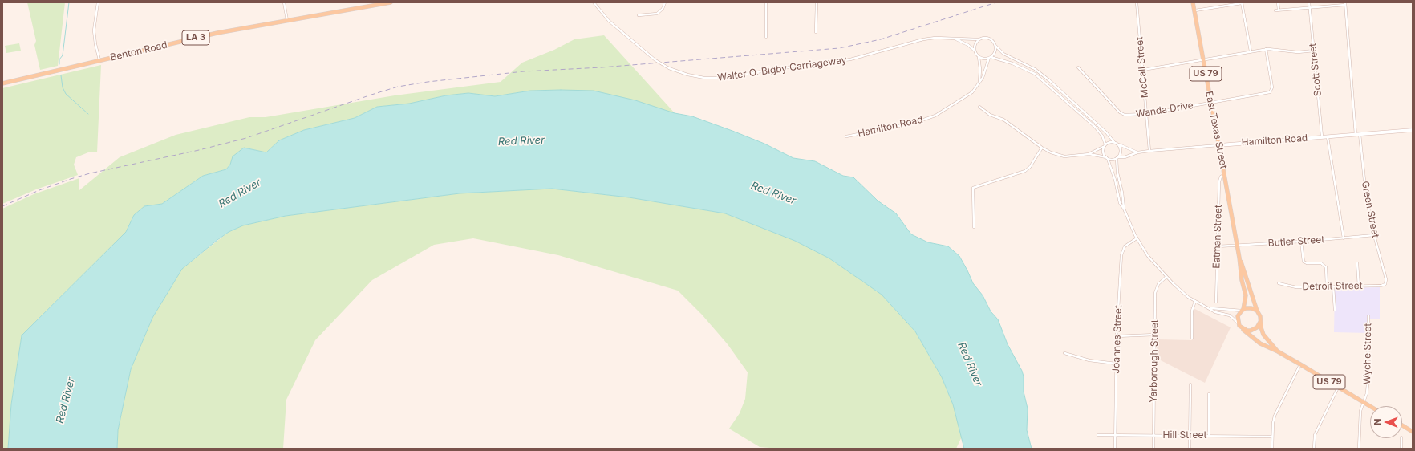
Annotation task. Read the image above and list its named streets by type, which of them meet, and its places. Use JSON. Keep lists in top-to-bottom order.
{
  "streets": {
    "main road": [
      "LA 3",
      "Benton Road",
      "US 79",
      "East Texas Street"
    ],
    "street": [
      "McCall Street",
      "Walter O. Bigby Carriageway",
      "Scott Street",
      "Wanda Drive",
      "Hamilton Road",
      "Green Street",
      "Eatman Street",
      "Butler Street",
      "Detroit Street",
      "Joannes Street",
      "Wyche Street",
      "Yarborough Street",
      "Hill Street"
    ]
  },
  "crossings": [
    ["McCall Street", "Wanda Drive"],
    ["McCall Street", "Hamilton Road"],
    ["Walter O. Bigby Carriageway", "Hamilton Road"],
    ["Scott Street", "Hamilton Road"],
    ["Wanda Drive", "East Texas Street"],
    ["Hamilton Road", "East Texas Street"],
    ["Hamilton Road", "Green Street"],
    ["East Texas Street", "Eatman Street"],
    ["East Texas Street", "Butler Street"],
    ["East Texas Street", "Wyche Street"],
    ["Green Street", "Butler Street"],
    ["Green Street", "Detroit Street"],
    ["Eatman Street", "Butler Street"],
    ["Joannes Street", "Hill Street"],
    ["Yarborough Street", "Hill Street"]
  ],
  "water": ["Red River"],
  "north": "left"
}
